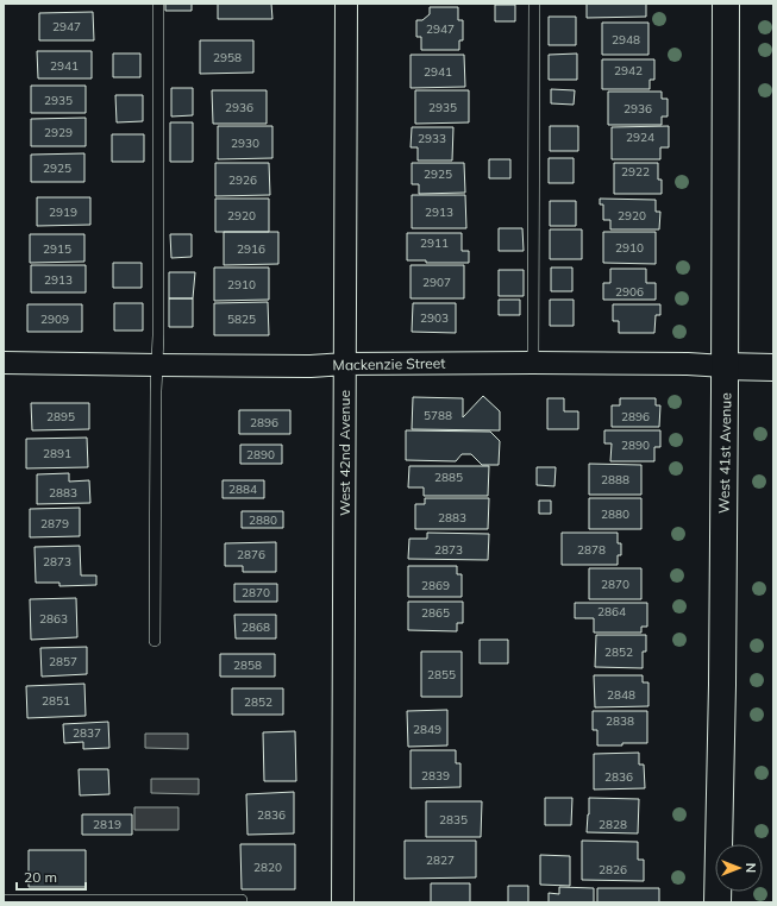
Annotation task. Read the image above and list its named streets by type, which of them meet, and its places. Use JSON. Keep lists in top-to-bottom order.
{
  "streets": {
    "main road": ["Mackenzie Street", "West 41st Avenue"],
    "street": ["West 42nd Avenue"]
  },
  "crossings": [
    ["Mackenzie Street", "West 42nd Avenue"],
    ["Mackenzie Street", "West 41st Avenue"]
  ],
  "house_numbers": [
    "2947",
    "2947",
    "2948",
    "2958",
    "2941",
    "2942",
    "2941",
    "2935",
    "2936",
    "2935",
    "2936",
    "2929",
    "2924",
    "2933",
    "2930",
    "2925",
    "2922",
    "2925",
    "2926",
    "2919",
    "2913",
    "2920",
    "2920",
    "2911",
    "2910",
    "2915",
    "2916",
    "2913",
    "2907",
    "2910",
    "2906",
    "2903",
    "2909",
    "5825",
    "5788",
    "2895",
    "2896",
    "2896",
    "2890",
    "2891",
    "2890",
    "2885",
    "2888",
    "2884",
    "2883",
    "2880",
    "2883",
    "2880",
    "2879",
    "2873",
    "2878",
    "2876",
    "2873",
    "2870",
    "2869",
    "2870",
    "2864",
    "2865",
    "2863",
    "2868",
    "2852",
    "2857",
    "2858",
    "2855",
    "2848",
    "2851",
    "2852",
    "2838",
    "2849",
    "2837",
    "2839",
    "2836",
    "2836",
    "2835",
    "2819",
    "2828",
    "2827",
    "2820",
    "2826"
  ],
  "scale_bar": "20 m",
  "north": "right"
}
